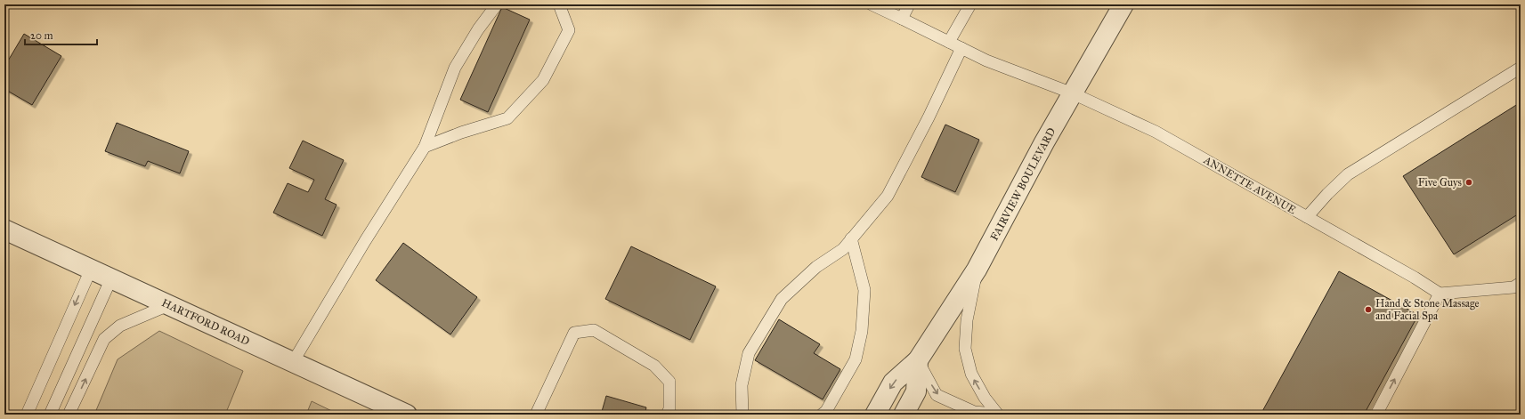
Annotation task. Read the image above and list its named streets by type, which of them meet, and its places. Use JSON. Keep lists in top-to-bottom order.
{
  "streets": {
    "street": ["FAIRVIEW BOULEVARD", "HARTFORD ROAD"],
    "lane": ["ANNETTE AVENUE"]
  },
  "crossings": [
    ["FAIRVIEW BOULEVARD", "ANNETTE AVENUE"]
  ],
  "places": ["Five Guys", "Hand & Stone Massage and Facial Spa"],
  "scale_bar": "20 m"
}
